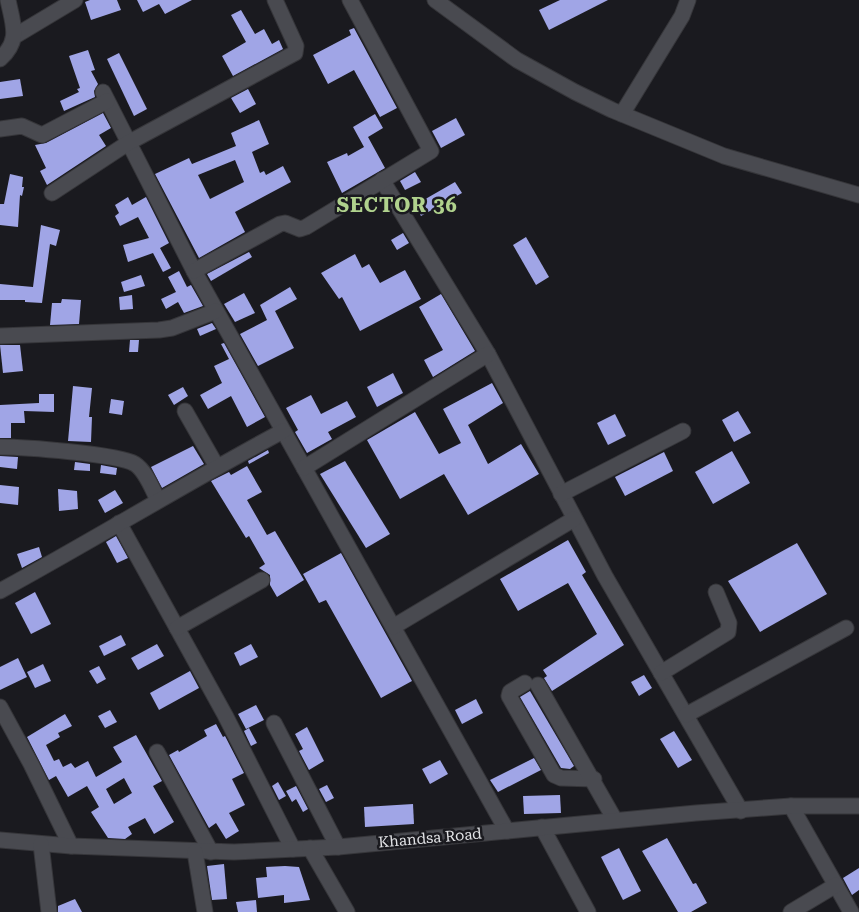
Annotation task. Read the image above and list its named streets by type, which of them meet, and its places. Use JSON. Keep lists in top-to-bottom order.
{
  "streets": {
    "street": ["Khandsa Road"]
  },
  "districts": ["SECTOR 36"]
}
